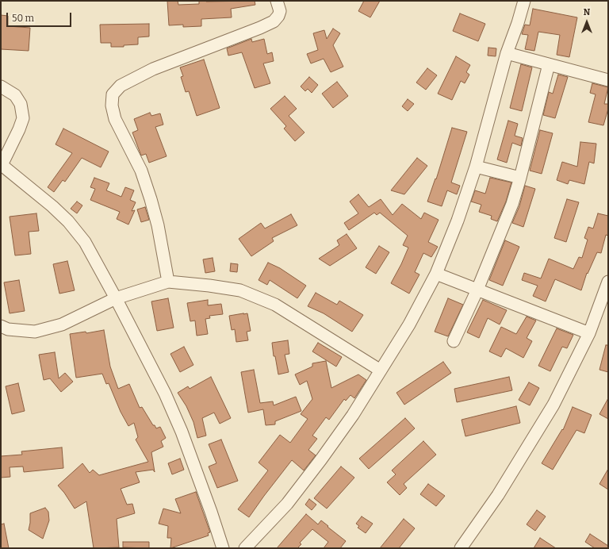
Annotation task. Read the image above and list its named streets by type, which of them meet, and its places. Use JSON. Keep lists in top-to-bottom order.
{
  "scale_bar": "50 m",
  "north": "top"
}
